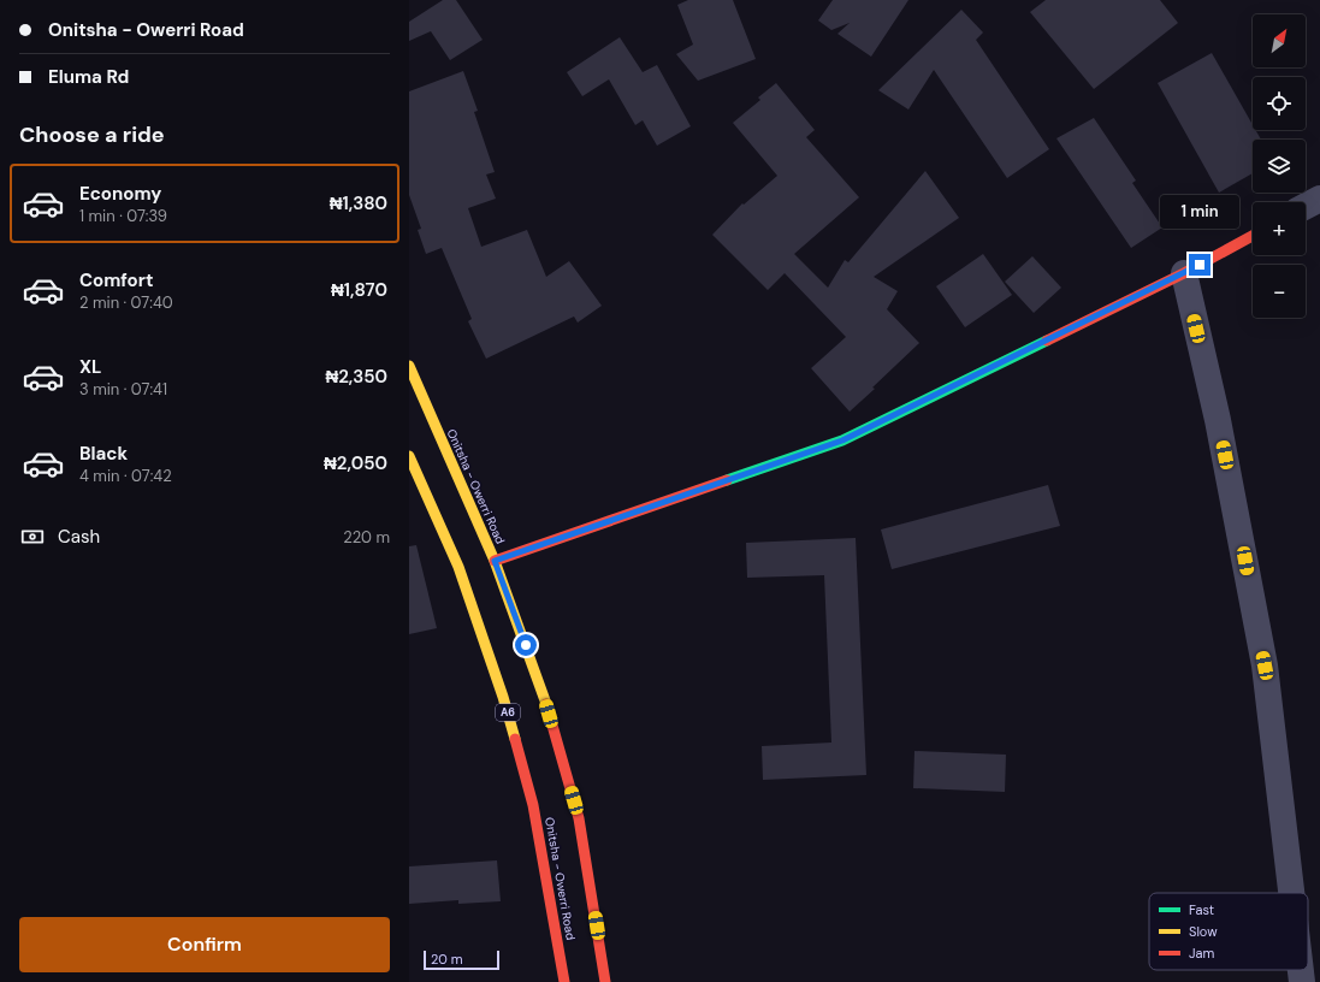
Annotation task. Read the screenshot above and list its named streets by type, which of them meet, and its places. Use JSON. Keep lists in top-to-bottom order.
{
  "streets": {
    "main road": ["Onitsha - Owerri Road", "A6"]
  },
  "legend": ["Fast", "Slow", "Jam"],
  "scale_bar": "20 m",
  "north": "top right",
  "page": {
    "banner": ["Onitsha - Owerri Road", "Eluma Rd"],
    "map_buttons": ["+", "−"],
    "heading": "Choose a ride",
    "list": [
      {
        "name": "Economy",
        "note": "1 min · 07:39",
        "value": "₦1,380"
      },
      {
        "name": "Comfort",
        "note": "2 min · 07:40",
        "value": "₦1,870"
      },
      {
        "name": "XL",
        "note": "3 min · 07:41",
        "value": "₦2,350"
      },
      {
        "name": "Black",
        "note": "4 min · 07:42",
        "value": "₦2,050"
      }
    ],
    "bubble": "1 min",
    "pay": ["Cash", "220 m"],
    "buttons": "Confirm",
    "scale": "20 m"
  }
}
